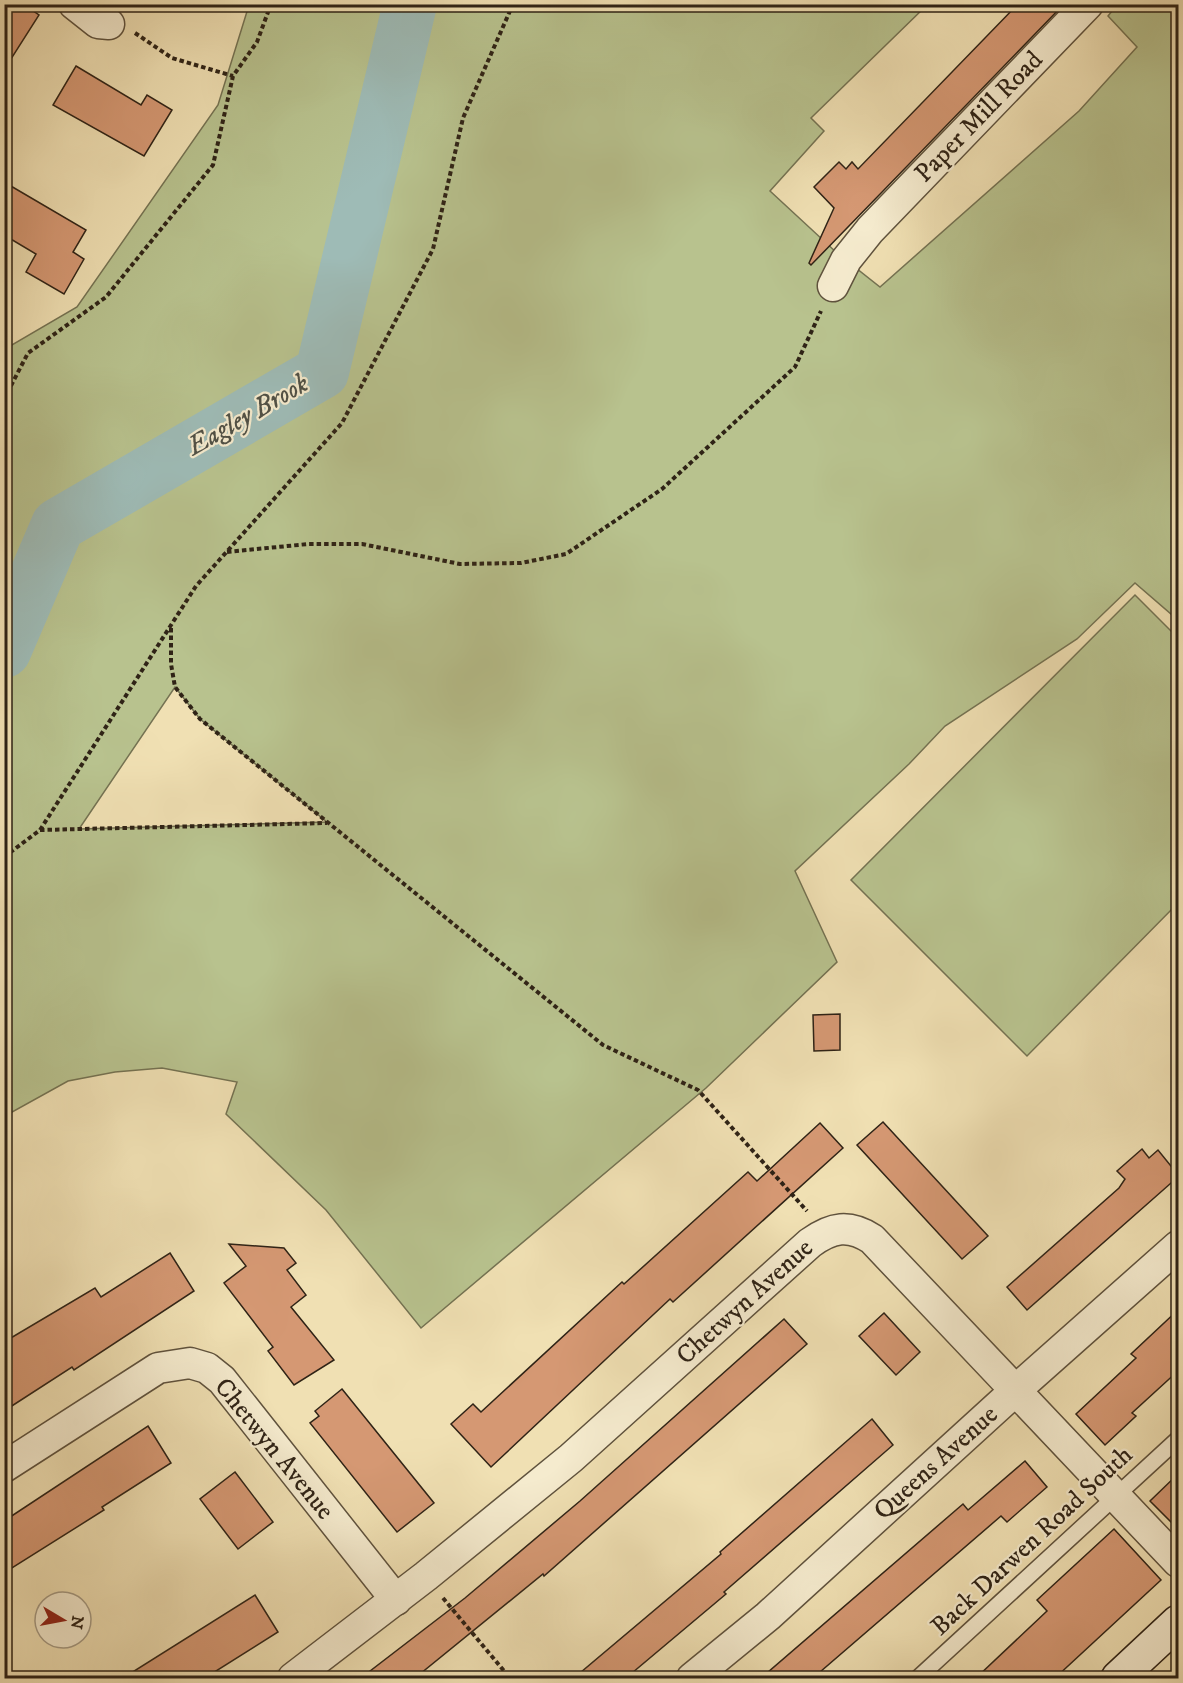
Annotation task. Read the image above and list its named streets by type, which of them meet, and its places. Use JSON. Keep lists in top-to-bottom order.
{
  "streets": {
    "street": ["Paper Mill Road", "Chetwyn Avenue", "Queens Avenue"],
    "lane": ["Back Darwen Road South"]
  },
  "crossings": [
    ["Chetwyn Avenue", "Queens Avenue"],
    ["Chetwyn Avenue", "Back Darwen Road South"]
  ],
  "water": ["Eagley Brook"],
  "north": "right"
}
